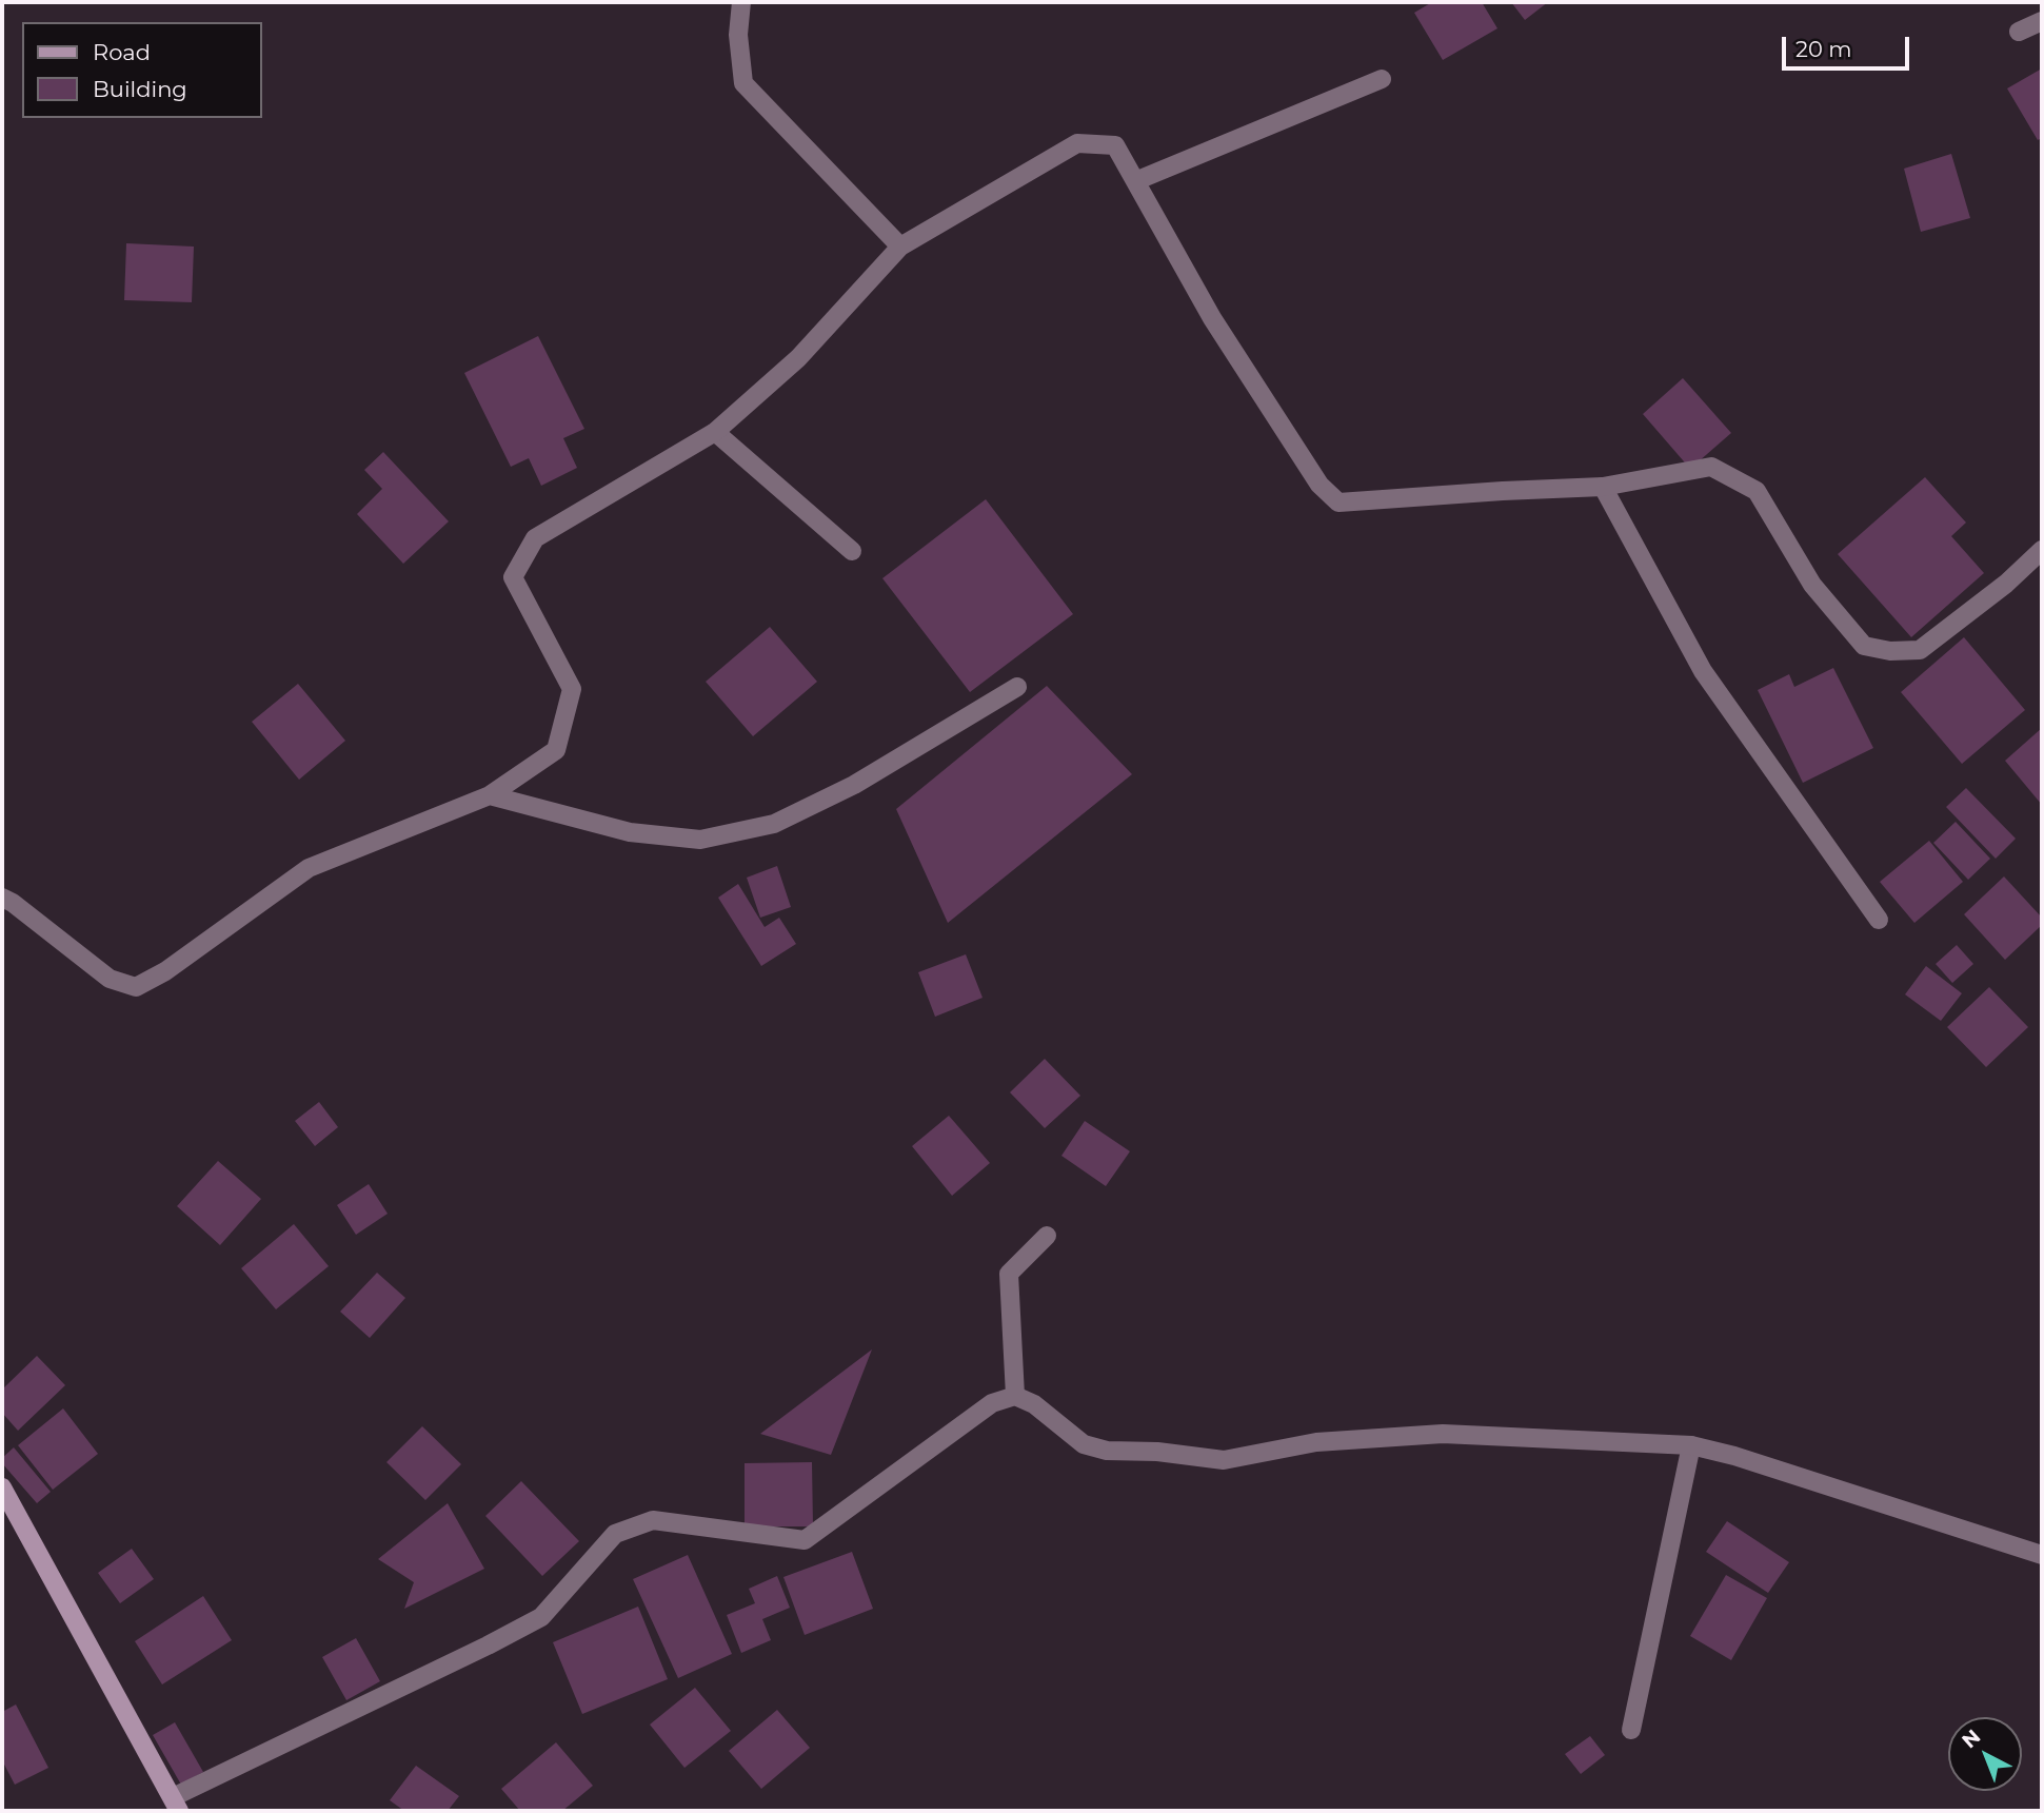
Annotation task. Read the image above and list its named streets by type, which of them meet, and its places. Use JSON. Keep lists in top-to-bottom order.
{
  "legend": ["Road", "Building"],
  "scale_bar": "20 m",
  "north": "top left"
}
